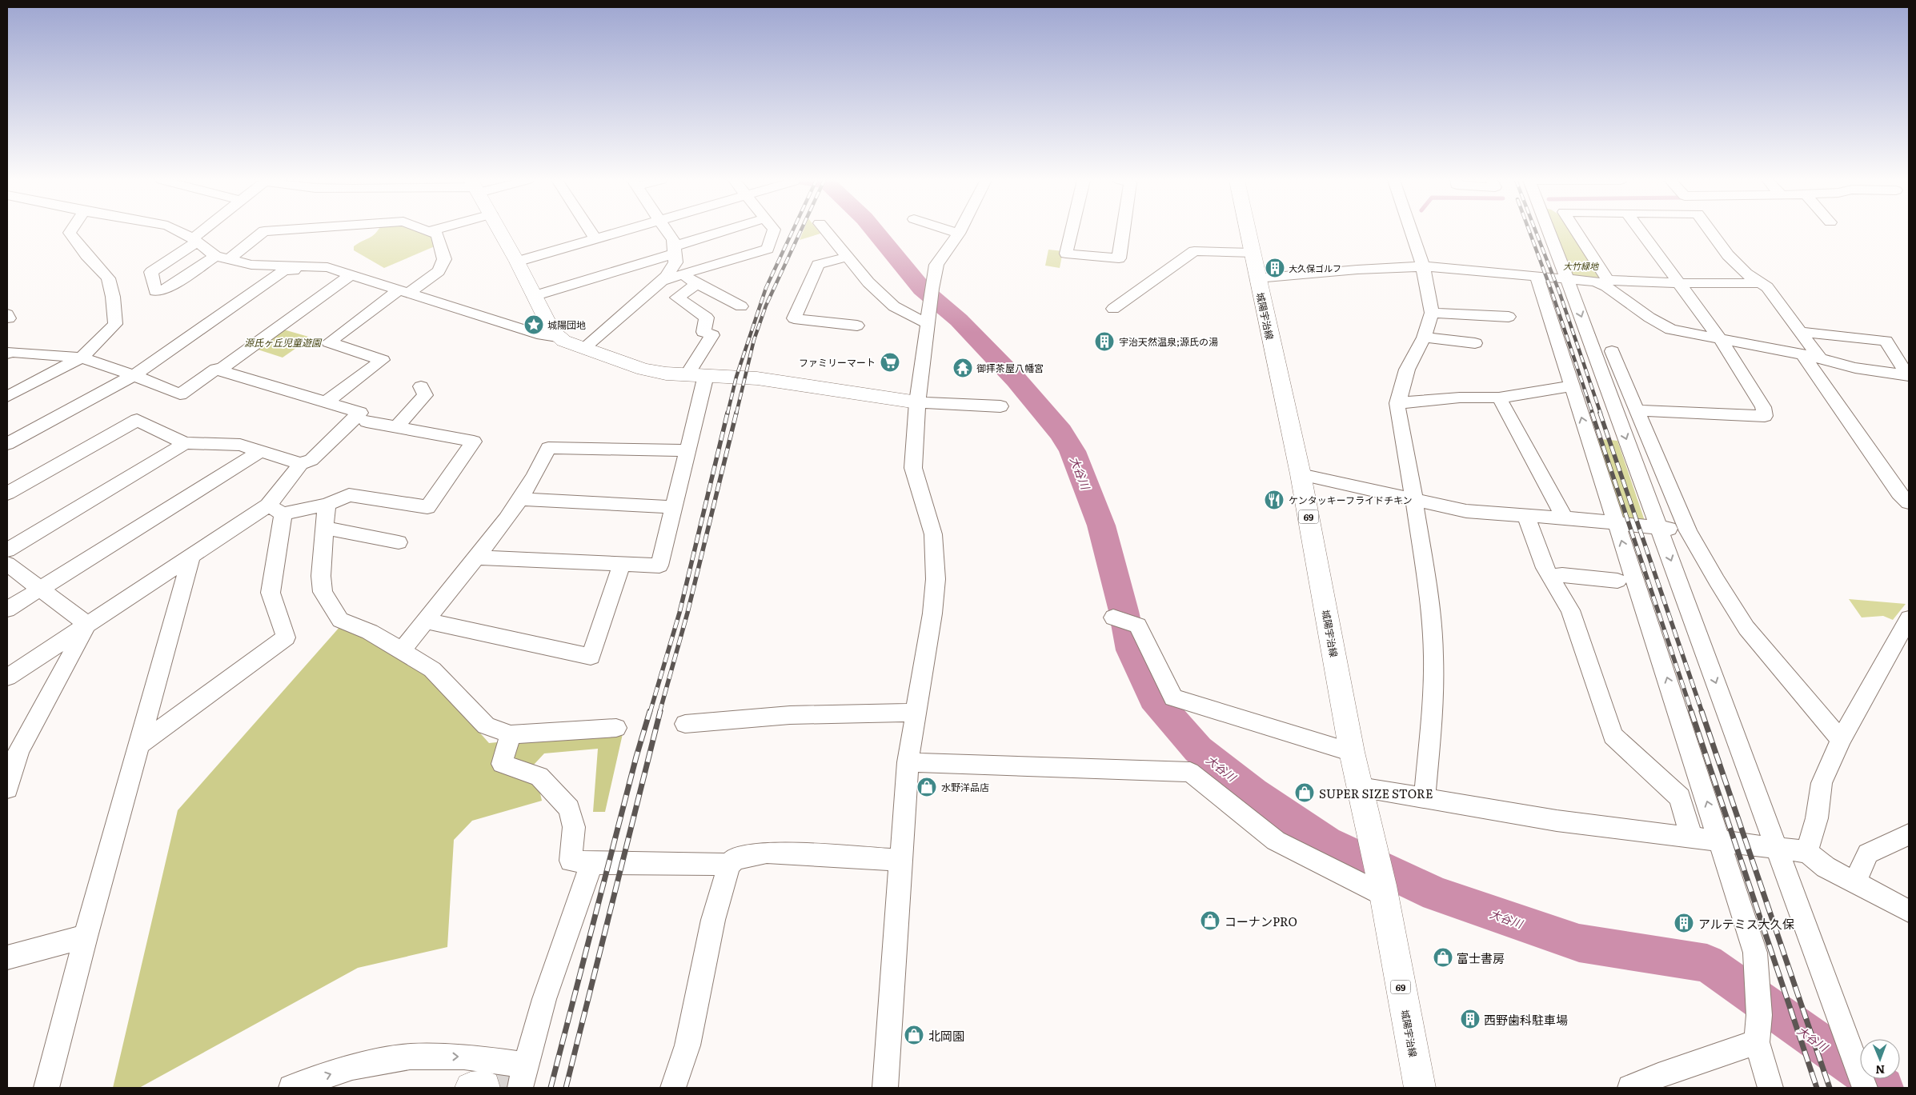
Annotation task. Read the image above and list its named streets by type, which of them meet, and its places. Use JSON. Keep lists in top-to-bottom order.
{
  "streets": {
    "main road": ["城陽宇治線", "69"]
  },
  "water": ["大谷川"],
  "parks": ["大竹緑地", "源氏ヶ丘児童遊園"],
  "places": {
    "building": [
      "大久保ゴルフ",
      "宇治天然温泉;源氏の湯",
      "アルテミス大久保",
      "西野歯科駐車場"
    ],
    "place": ["城陽団地"],
    "supermarket": ["ファミリーマート"],
    "temple": ["御拝茶屋八幡宮"],
    "restaurant": ["ケンタッキーフライドチキン"],
    "shop": [
      "水野洋品店",
      "SUPER SIZE STORE",
      "コーナンPRO",
      "富士書房",
      "北岡園"
    ]
  },
  "north": "bottom"
}
